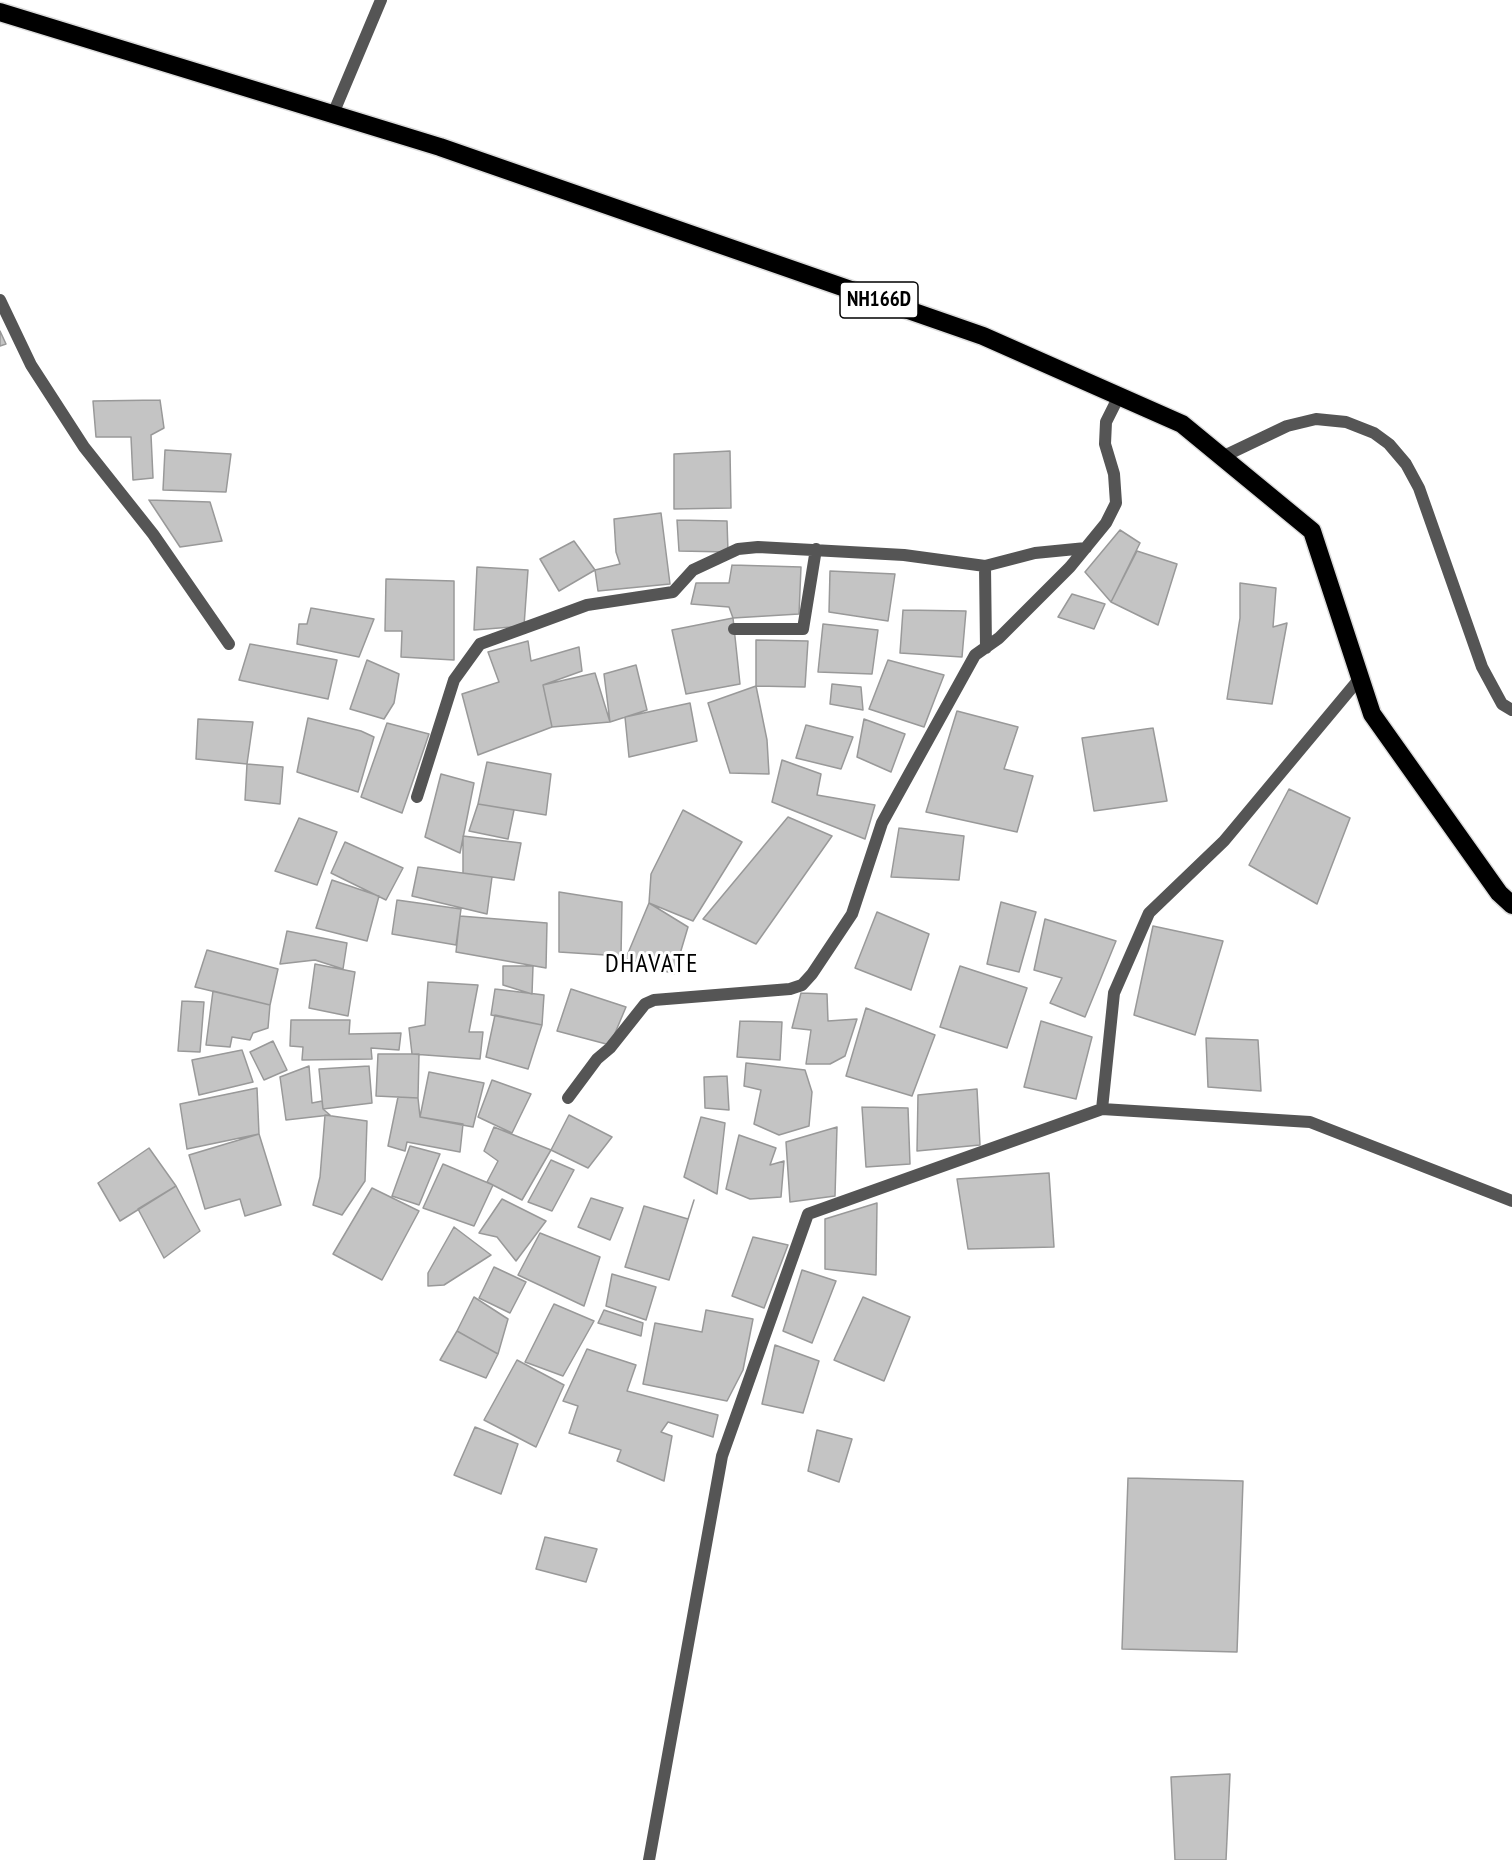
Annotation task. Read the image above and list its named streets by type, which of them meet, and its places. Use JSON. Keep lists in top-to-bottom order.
{
  "streets": {
    "highway": ["NH166D"]
  },
  "districts": ["DHAVATE"]
}
